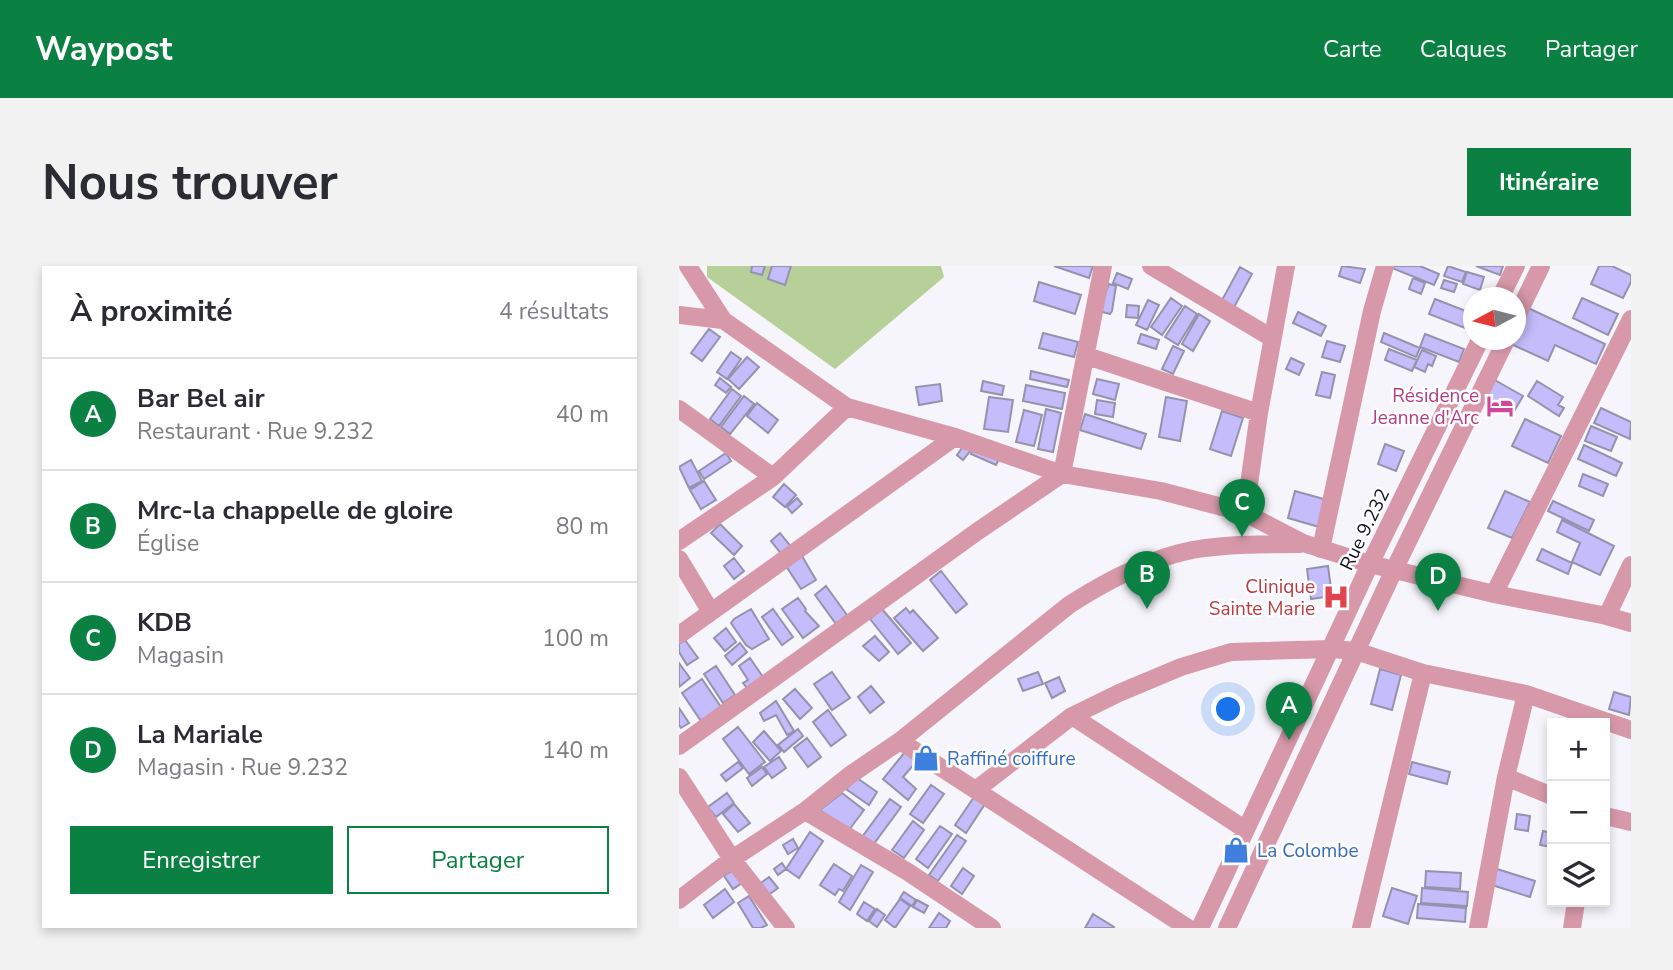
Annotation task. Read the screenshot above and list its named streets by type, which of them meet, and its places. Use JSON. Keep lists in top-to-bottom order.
{
  "streets": {
    "street": ["Rue 9.232"]
  },
  "places": {
    "hotel": ["Résidence Jeanne d'Arc"],
    "hospital": ["Clinique Sainte Marie"],
    "shop": ["Raffiné coiffure", "La Colombe"]
  },
  "north": "left",
  "page": {
    "header": "Waypost",
    "nav": ["Carte", "Calques", "Partager"],
    "buttons": [
      "Itinéraire",
      ["Enregistrer", "Partager"]
    ],
    "title": "Nous trouver",
    "heading": ["À proximité", "4 résultats"],
    "list": [
      {
        "mark": "A",
        "name": "Bar Bel air",
        "note": "Restaurant · Rue 9.232",
        "value": "40 m"
      },
      {
        "mark": "B",
        "name": "Mrc-la chappelle de gloire",
        "note": "Église",
        "value": "80 m"
      },
      {
        "mark": "C",
        "name": "KDB",
        "note": "Magasin",
        "value": "100 m"
      },
      {
        "mark": "D",
        "name": "La Mariale",
        "note": "Magasin · Rue 9.232",
        "value": "140 m"
      }
    ],
    "pins": [
      "C",
      "B",
      "D",
      "A"
    ],
    "map_buttons": ["+", "−"]
  }
}
